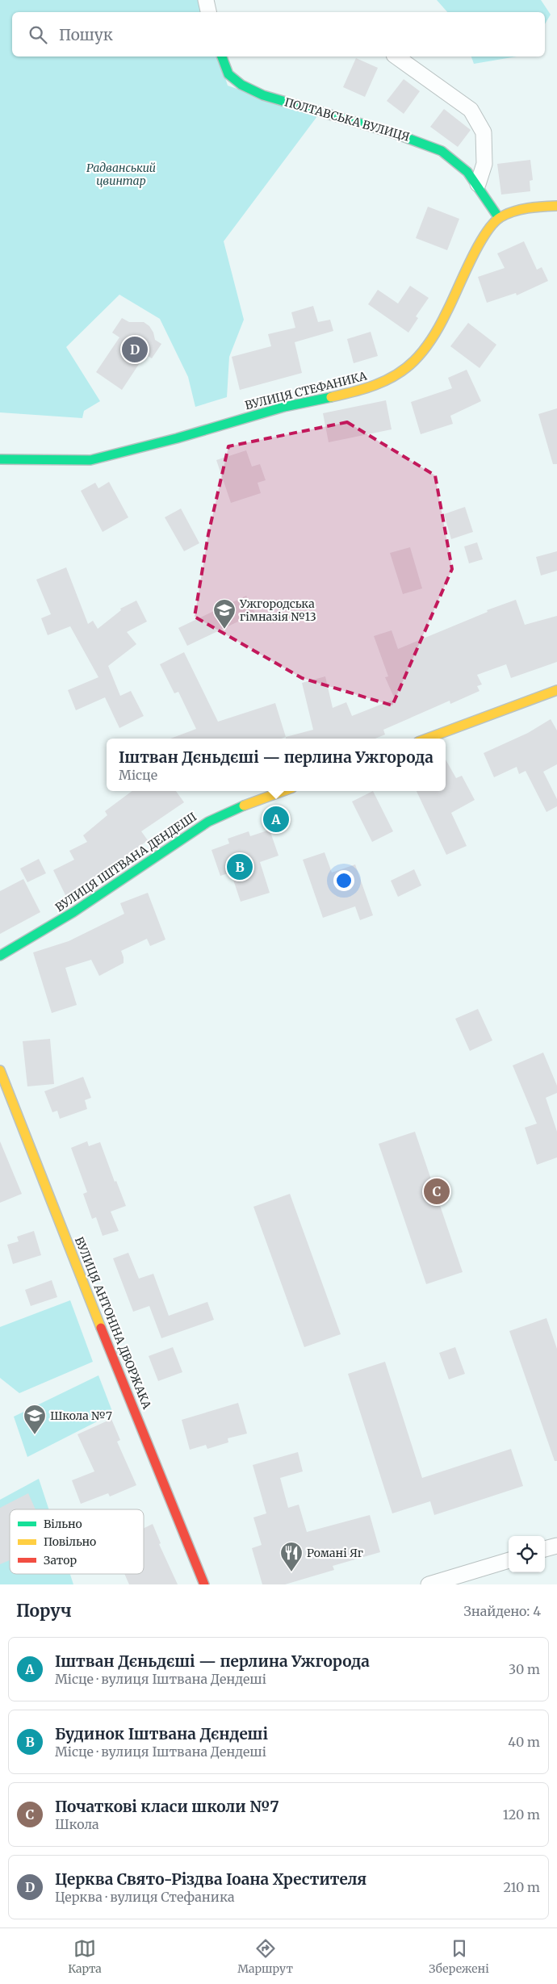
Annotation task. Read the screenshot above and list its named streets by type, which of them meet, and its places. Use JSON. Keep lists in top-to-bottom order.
{
  "streets": {
    "street": [
      "ПОЛТАВСЬКА ВУЛИЦЯ",
      "ВУЛИЦЯ СТЕФАНИКА",
      "ВУЛИЦЯ ІШТВАНА ДЕНДЕШІ",
      "ВУЛИЦЯ АНТОНІНА ДВОРЖАКА"
    ]
  },
  "crossings": [
    ["ПОЛТАВСЬКА ВУЛИЦЯ", "ВУЛИЦЯ СТЕФАНИКА"]
  ],
  "parks": ["Радванський цвинтар"],
  "places": {
    "school or university": ["Ужгородська гімназія №13", "Школа №7"],
    "restaurant": ["Романі Яг"]
  },
  "legend": ["Вільно", "Повільно", "Затор"],
  "page": {
    "search": "Пошук",
    "pins": [
      "D",
      "A",
      "B",
      "C"
    ],
    "popup": ["Іштван Дєньдєші — перлина Ужгорода", "Місце"],
    "heading": ["Поруч", "Знайдено: 4"],
    "list": [
      {
        "mark": "A",
        "name": "Іштван Дєньдєші — перлина Ужгорода",
        "note": "Місце · вулиця Іштвана Дендеші",
        "value": "30 m"
      },
      {
        "mark": "B",
        "name": "Будинок Іштвана Дєндеші",
        "note": "Місце · вулиця Іштвана Дендеші",
        "value": "40 m"
      },
      {
        "mark": "C",
        "name": "Початкові класи школи №7",
        "note": "Школа",
        "value": "120 m"
      },
      {
        "mark": "D",
        "name": "Церква Свято-Різдва Іоана Хрестителя",
        "note": "Церква · вулиця Стефаника",
        "value": "210 m"
      }
    ],
    "nav": ["Карта", "Маршрут", "Збережені"]
  }
}
